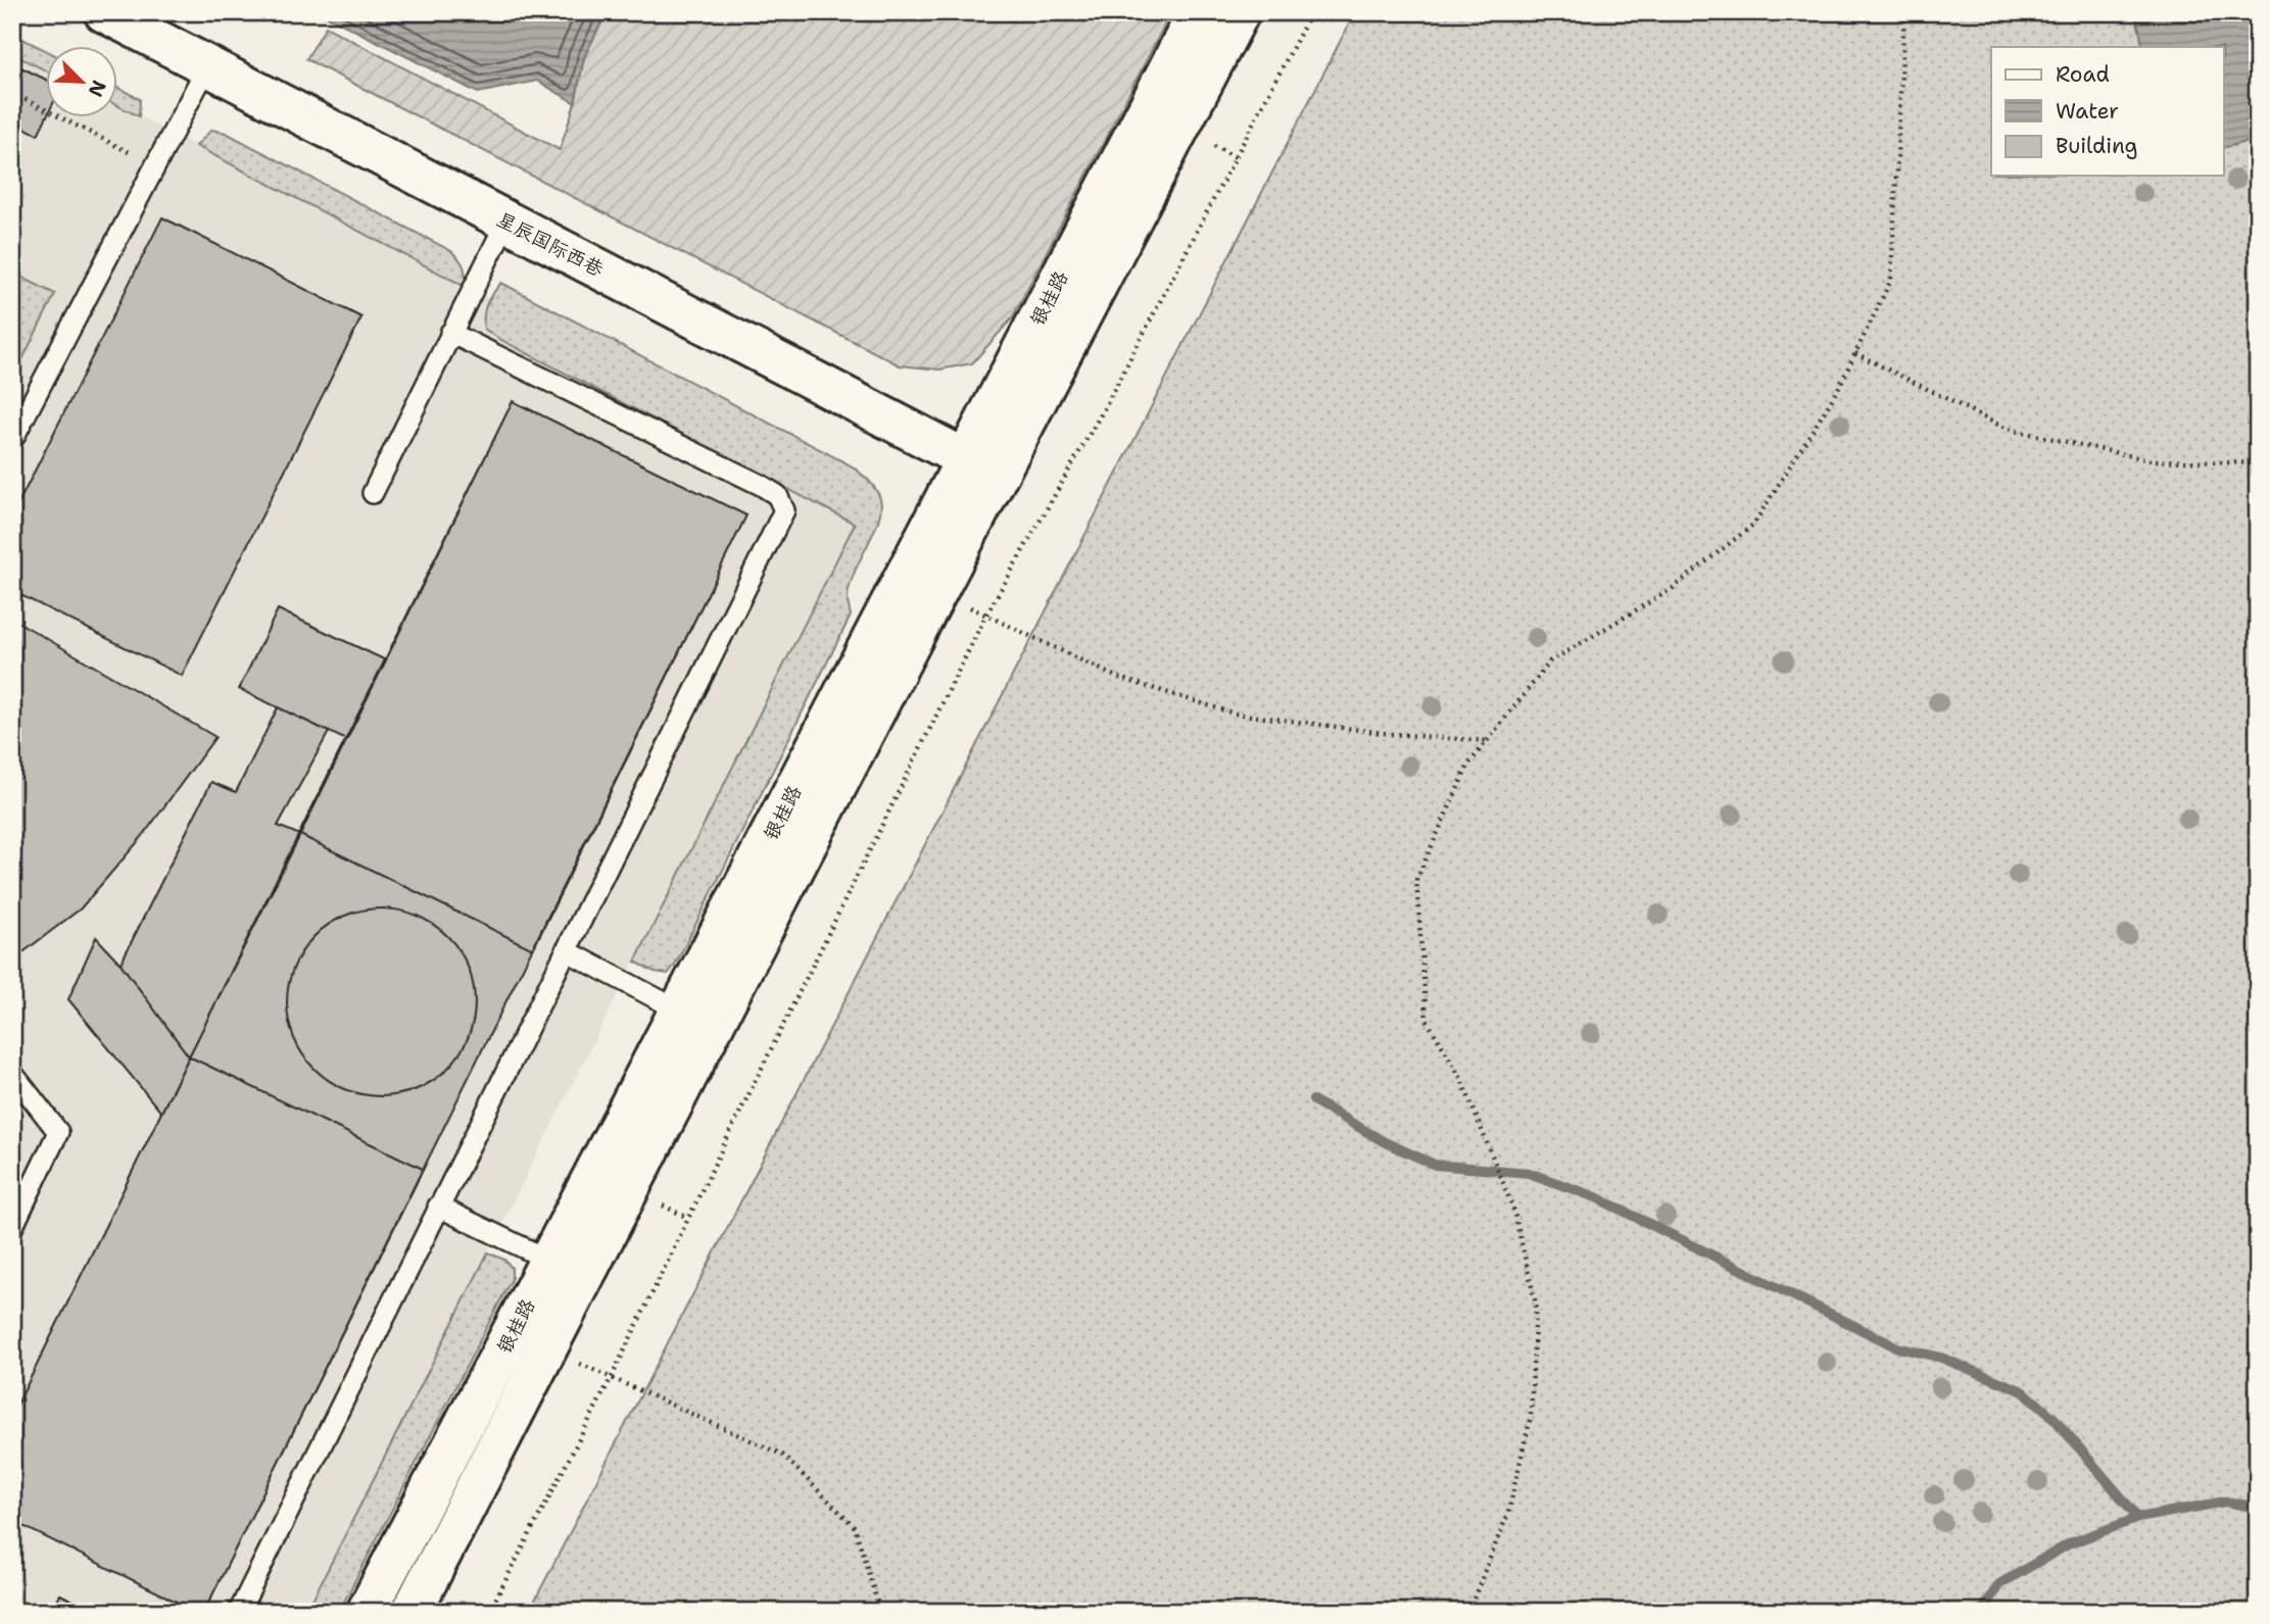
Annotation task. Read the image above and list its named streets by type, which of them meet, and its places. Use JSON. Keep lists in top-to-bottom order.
{
  "streets": {
    "street": ["星辰国际西巷", "银桂路"]
  },
  "crossings": [
    ["星辰国际西巷", "银桂路"]
  ],
  "legend": ["Road", "Water", "Building"],
  "north": "bottom right"
}
